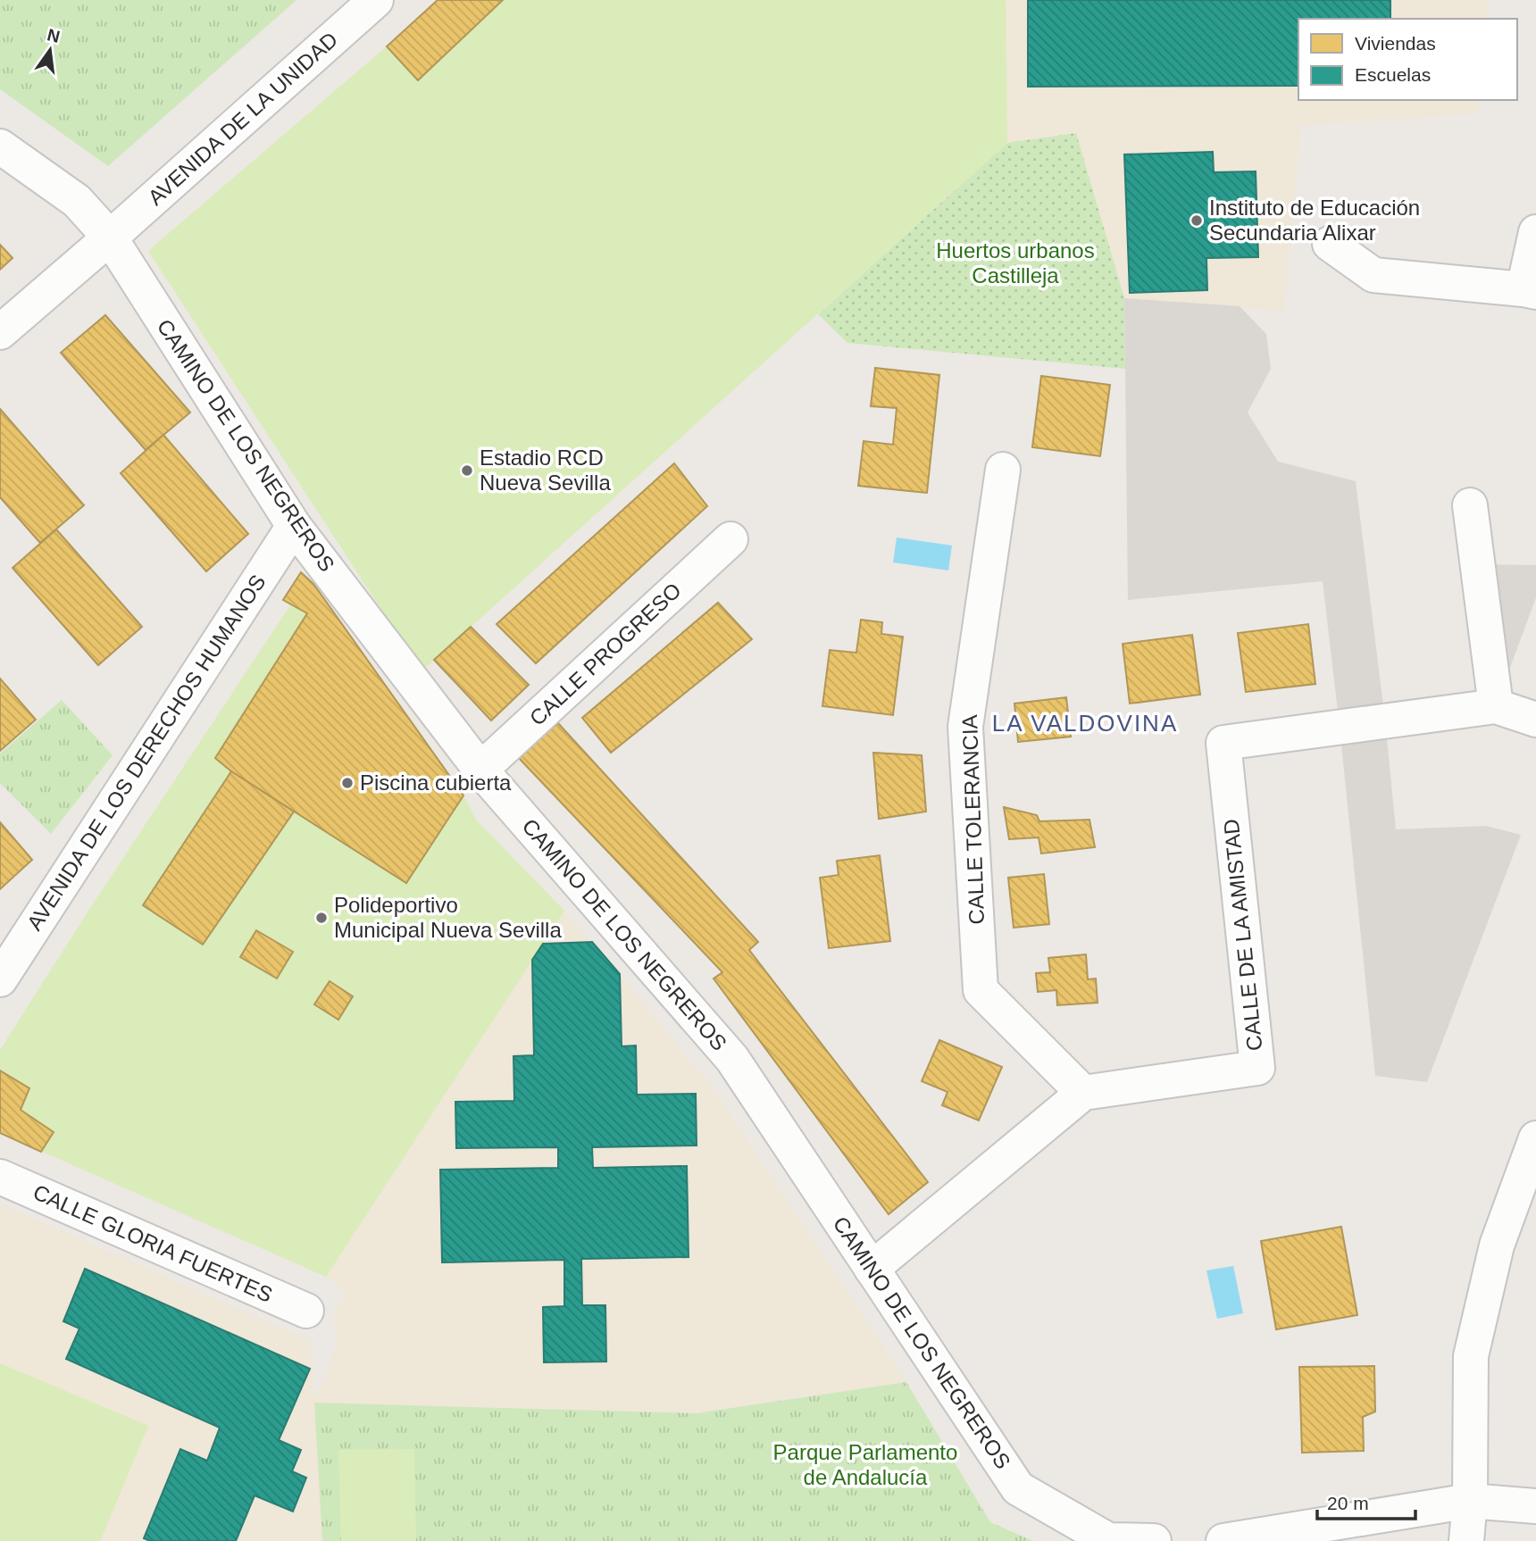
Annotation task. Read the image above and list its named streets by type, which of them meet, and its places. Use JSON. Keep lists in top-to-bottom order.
{
  "streets": {
    "street": [
      "AVENIDA DE LA UNIDAD",
      "CAMINO DE LOS NEGREROS",
      "CALLE PROGRESO",
      "AVENIDA DE LOS DERECHOS HUMANOS",
      "CALLE TOLERANCIA",
      "CALLE DE LA AMISTAD",
      "CALLE GLORIA FUERTES"
    ]
  },
  "crossings": [
    ["AVENIDA DE LA UNIDAD", "CAMINO DE LOS NEGREROS"],
    ["CAMINO DE LOS NEGREROS", "CALLE PROGRESO"],
    ["CAMINO DE LOS NEGREROS", "AVENIDA DE LOS DERECHOS HUMANOS"],
    ["CALLE TOLERANCIA", "CALLE DE LA AMISTAD"]
  ],
  "districts": ["LA VALDOVINA"],
  "parks": ["Huertos urbanos Castilleja", "Parque Parlamento de Andalucía"],
  "places": [
    "Instituto de Educación Secundaria Alixar",
    "Estadio RCD Nueva Sevilla",
    "Piscina cubierta",
    "Polideportivo Municipal Nueva Sevilla"
  ],
  "legend": ["Viviendas", "Escuelas"],
  "scale_bar": "20 m",
  "north": "top"
}
